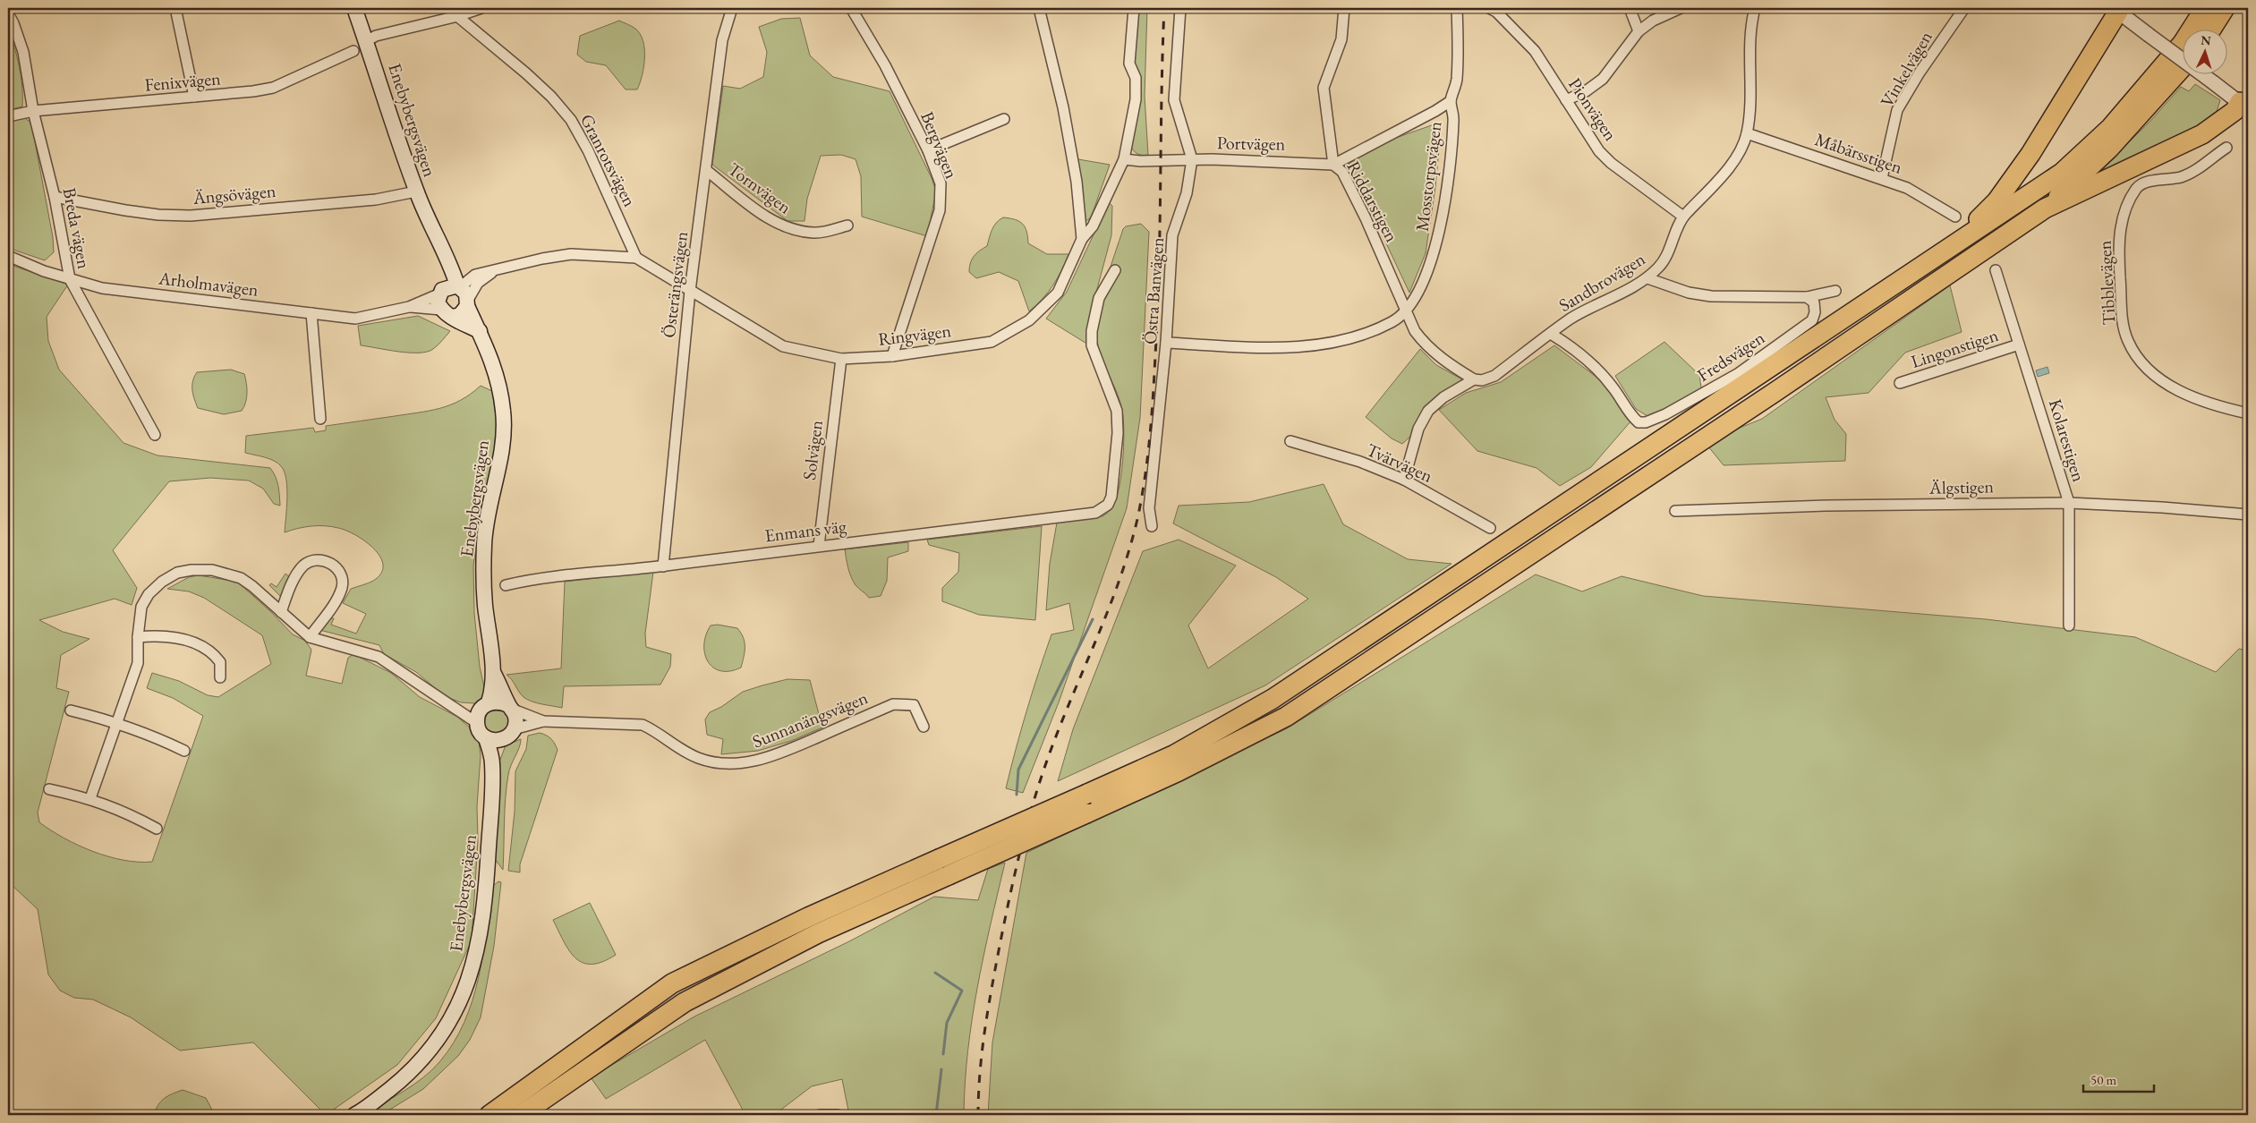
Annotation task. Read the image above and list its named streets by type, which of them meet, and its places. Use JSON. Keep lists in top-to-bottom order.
{
  "streets": {
    "main road": ["Enebybergsvägen"],
    "street": [
      "Vinkelvägen",
      "Fenixvägen",
      "Pionvägen",
      "Portvägen",
      "Bergvägen",
      "Måbärsstigen",
      "Granrotsvägen",
      "Mosstorpsvägen",
      "Tornvägen",
      "Ängsövägen",
      "Riddarstigen",
      "Breda vägen",
      "Sandbrovägen",
      "Tibblevägen",
      "Arholmavägen",
      "Österängsvägen",
      "Östra Banvägen",
      "Ringvägen",
      "Lingonstigen",
      "Fredsvägen",
      "Kolarestigen",
      "Solvägen",
      "Tvärvägen",
      "Älgstigen",
      "Enmans väg",
      "Sunnanängsvägen"
    ]
  },
  "crossings": [
    ["Vinkelvägen", "Måbärsstigen"],
    ["Fenixvägen", "Breda vägen"],
    ["Pionvägen", "Sandbrovägen"],
    ["Enebybergsvägen", "Ängsövägen"],
    ["Enebybergsvägen", "Arholmavägen"],
    ["Enebybergsvägen", "Ringvägen"],
    ["Enebybergsvägen", "Sunnanängsvägen"],
    ["Portvägen", "Riddarstigen"],
    ["Portvägen", "Östra Banvägen"],
    ["Bergvägen", "Ringvägen"],
    ["Måbärsstigen", "Sandbrovägen"],
    ["Granrotsvägen", "Ringvägen"],
    ["Mosstorpsvägen", "Riddarstigen"],
    ["Mosstorpsvägen", "Östra Banvägen"],
    ["Tornvägen", "Österängsvägen"],
    ["Ängsövägen", "Breda vägen"],
    ["Riddarstigen", "Sandbrovägen"],
    ["Breda vägen", "Arholmavägen"],
    ["Sandbrovägen", "Fredsvägen"],
    ["Sandbrovägen", "Tvärvägen"],
    ["Arholmavägen", "Ringvägen"],
    ["Österängsvägen", "Ringvägen"],
    ["Österängsvägen", "Enmans väg"],
    ["Ringvägen", "Solvägen"],
    ["Lingonstigen", "Kolarestigen"],
    ["Kolarestigen", "Älgstigen"],
    ["Solvägen", "Enmans väg"]
  ],
  "scale_bar": "50 m",
  "north": "top"
}
